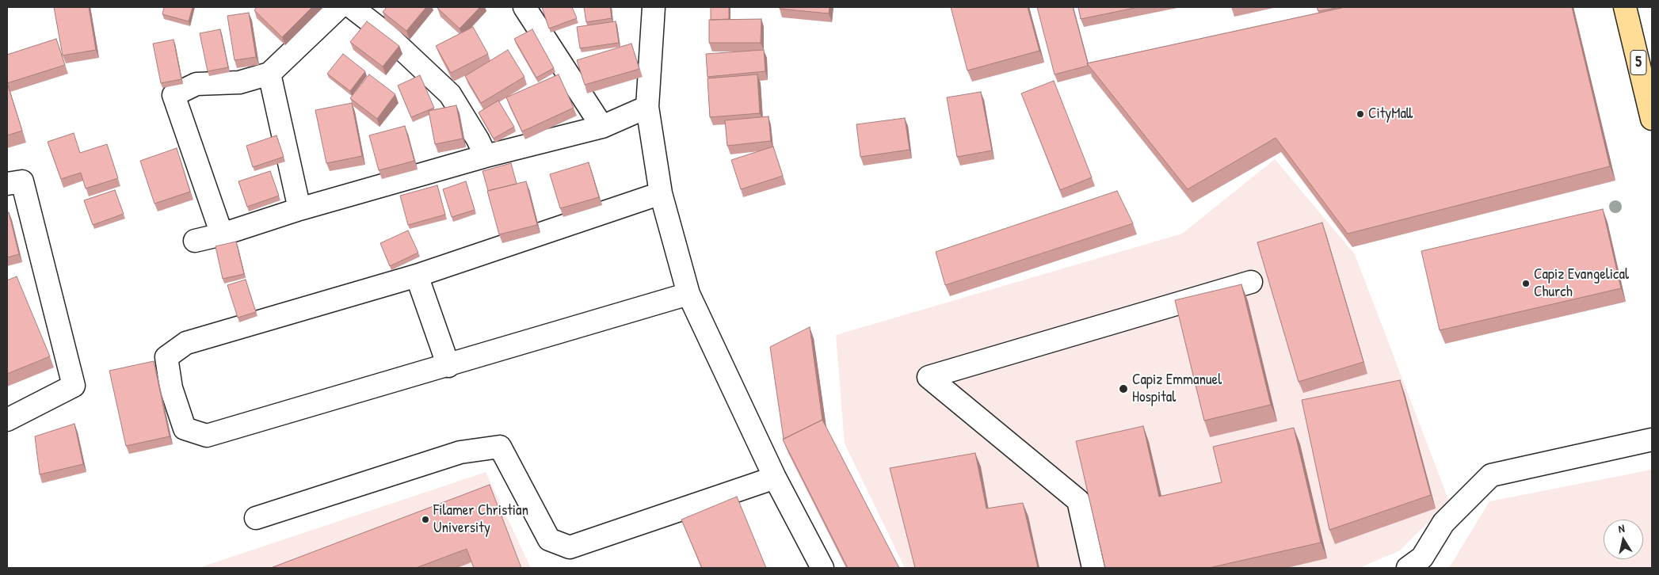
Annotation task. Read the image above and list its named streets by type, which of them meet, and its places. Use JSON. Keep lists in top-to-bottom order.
{
  "streets": {
    "highway": ["5"]
  },
  "places": [
    "CityMall",
    "Capiz Evangelical Church",
    "Capiz Emmanuel Hospital",
    "Filamer Christian University"
  ],
  "north": "top"
}
